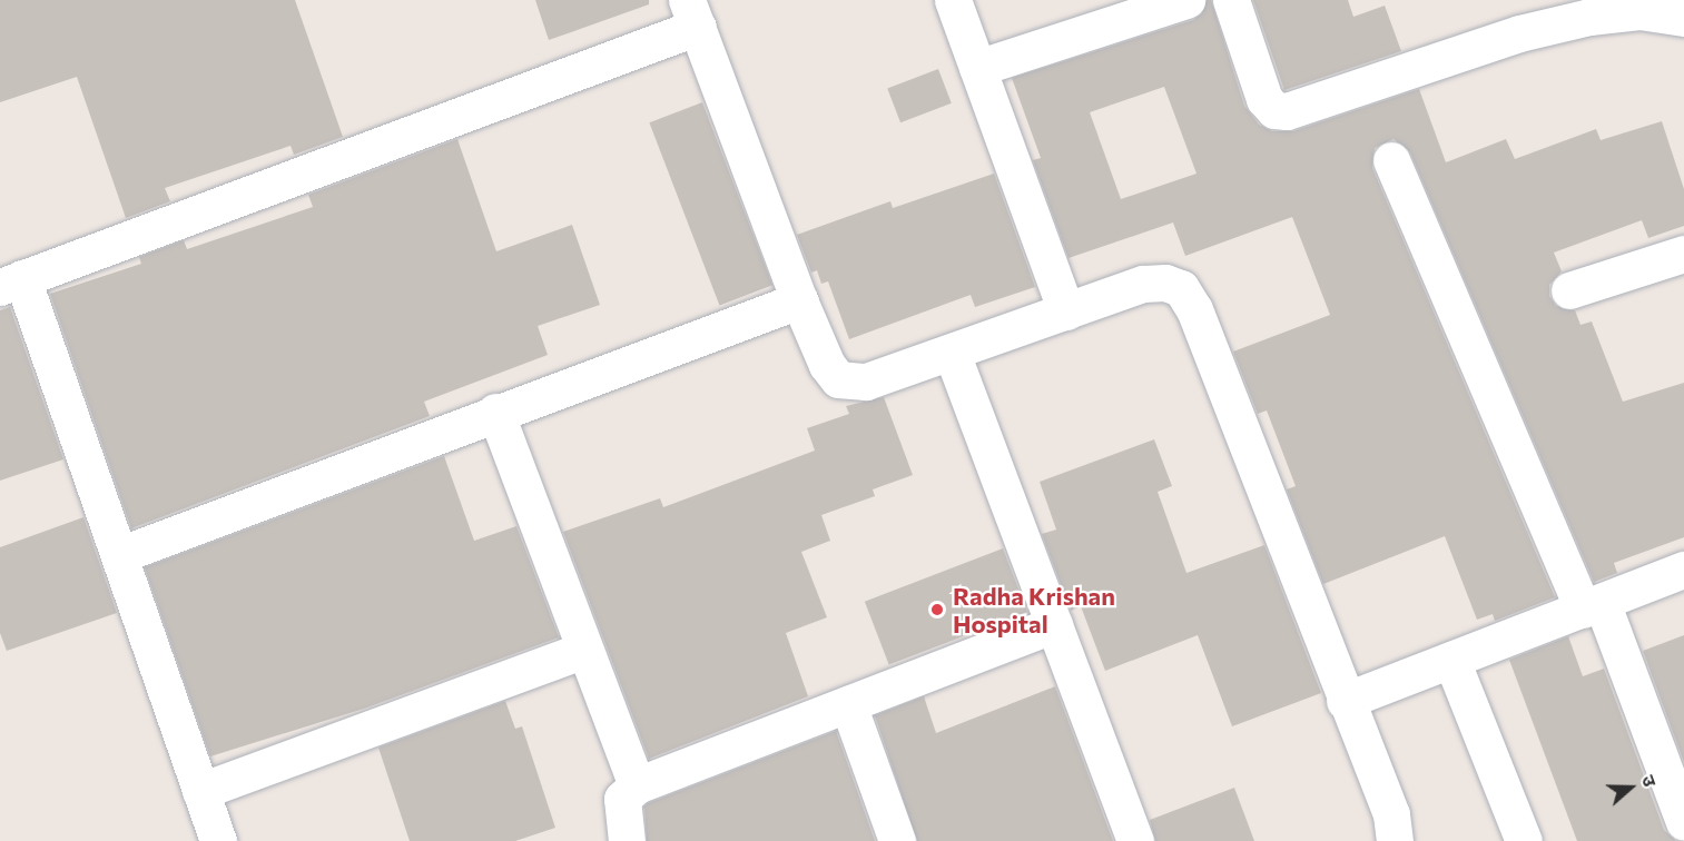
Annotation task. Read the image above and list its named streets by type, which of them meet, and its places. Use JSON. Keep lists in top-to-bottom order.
{
  "places": ["Radha Krishan Hospital"],
  "north": "right"
}
